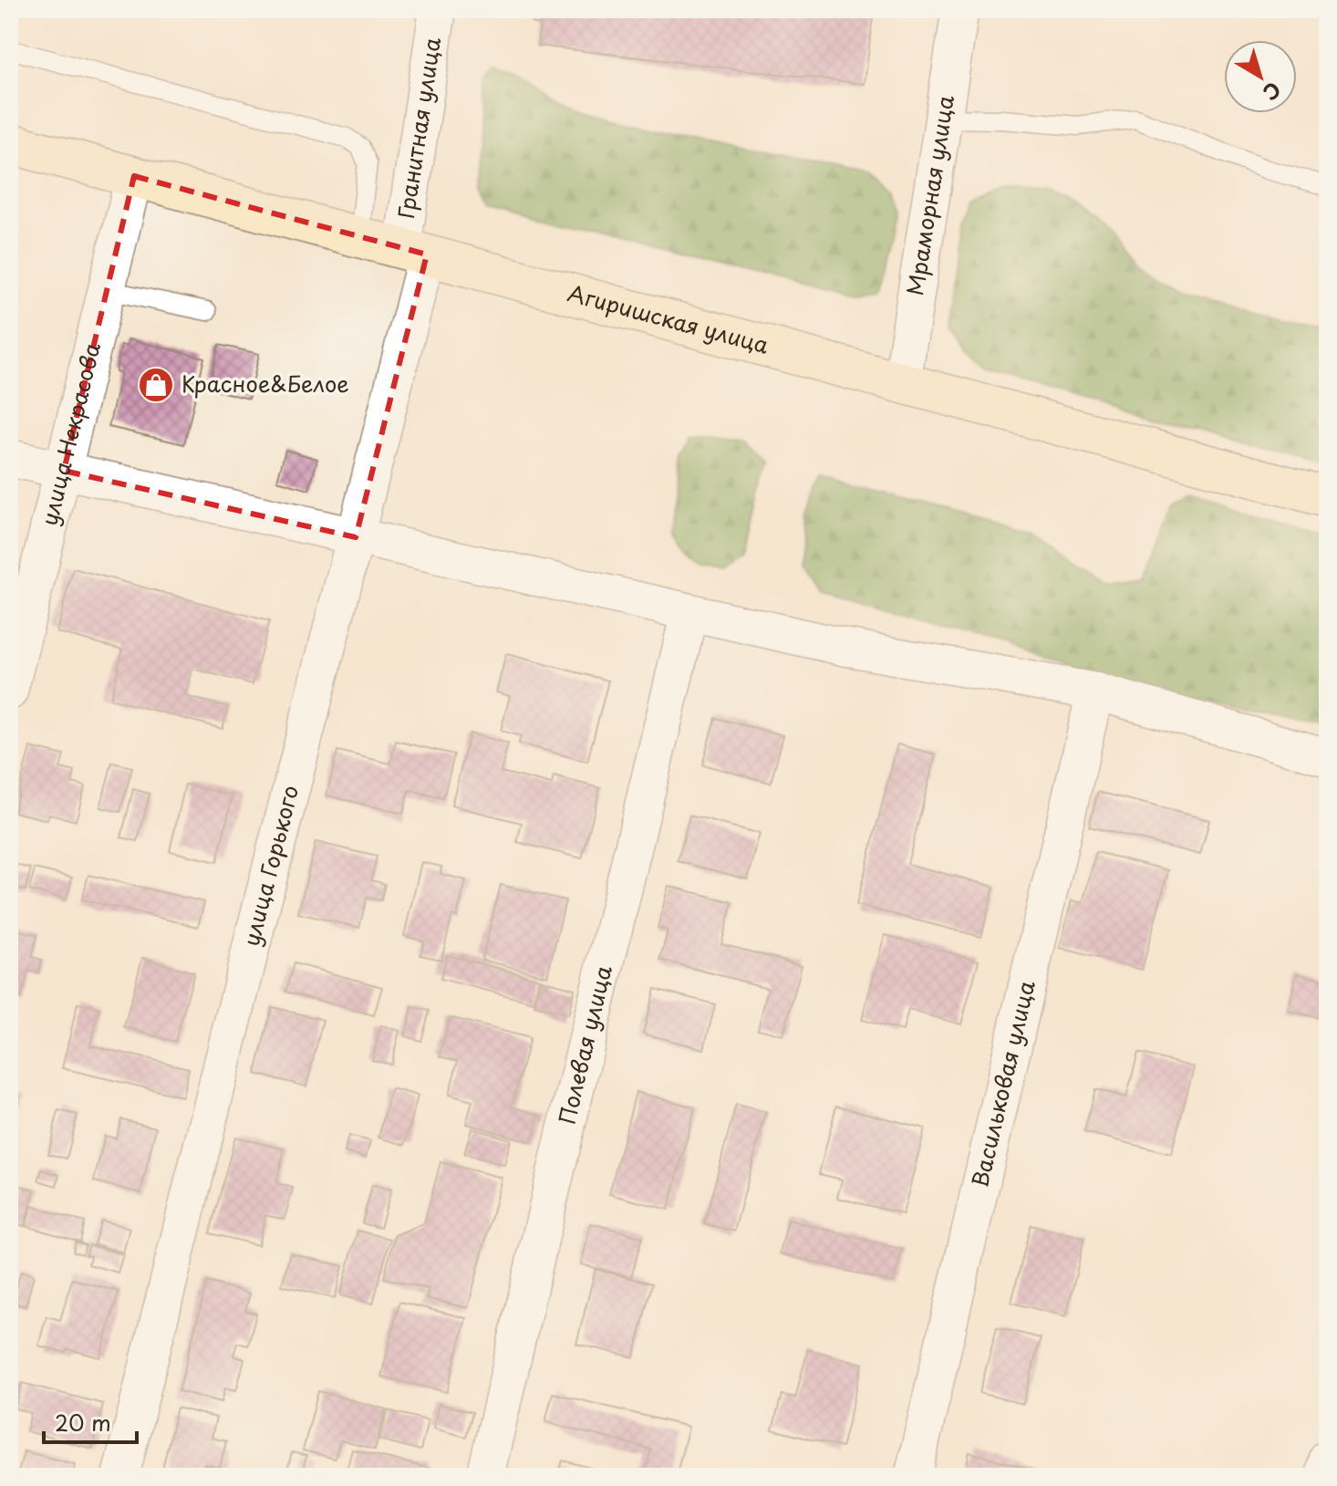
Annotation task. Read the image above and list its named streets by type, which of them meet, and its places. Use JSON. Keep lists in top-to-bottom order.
{
  "streets": {
    "street": [
      "Гранитная улица",
      "Мраморная улица",
      "Агиришская улица",
      "улица Некрасова",
      "улица Горького",
      "Полевая улица",
      "Васильковая улица"
    ]
  },
  "crossings": [
    ["Гранитная улица", "Агиришская улица"],
    ["Гранитная улица", "улица Горького"],
    ["Мраморная улица", "Агиришская улица"],
    ["Агиришская улица", "улица Некрасова"],
    ["Агиришская улица", "улица Горького"]
  ],
  "places": {
    "shop": ["Красное&Белое"]
  },
  "scale_bar": "20 m",
  "north": "bottom right"
}
